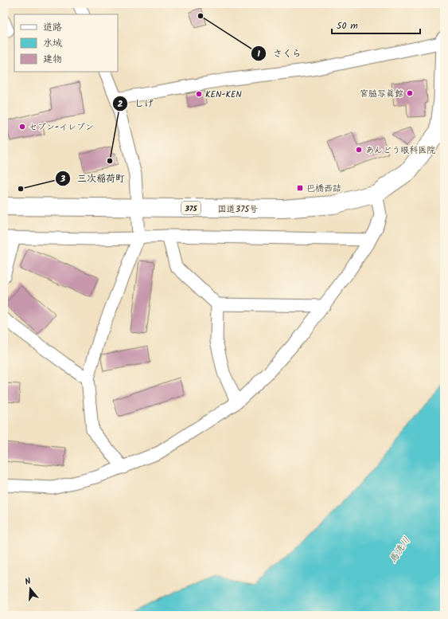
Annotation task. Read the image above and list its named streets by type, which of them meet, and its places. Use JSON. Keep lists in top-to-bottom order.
{
  "streets": {
    "highway": ["375", "国道375号"]
  },
  "water": ["馬洗川"],
  "places": {
    "other": [
      "さくら",
      "宮脇写眞館",
      "KEN-KEN",
      "セブン-イレブン",
      "あんどう眼科医院",
      "しげ",
      "三次稲荷町"
    ],
    "transit": ["巴橋西詰"]
  },
  "legend": ["道路", "水域", "建物"],
  "scale_bar": "50 m",
  "north": "top"
}
